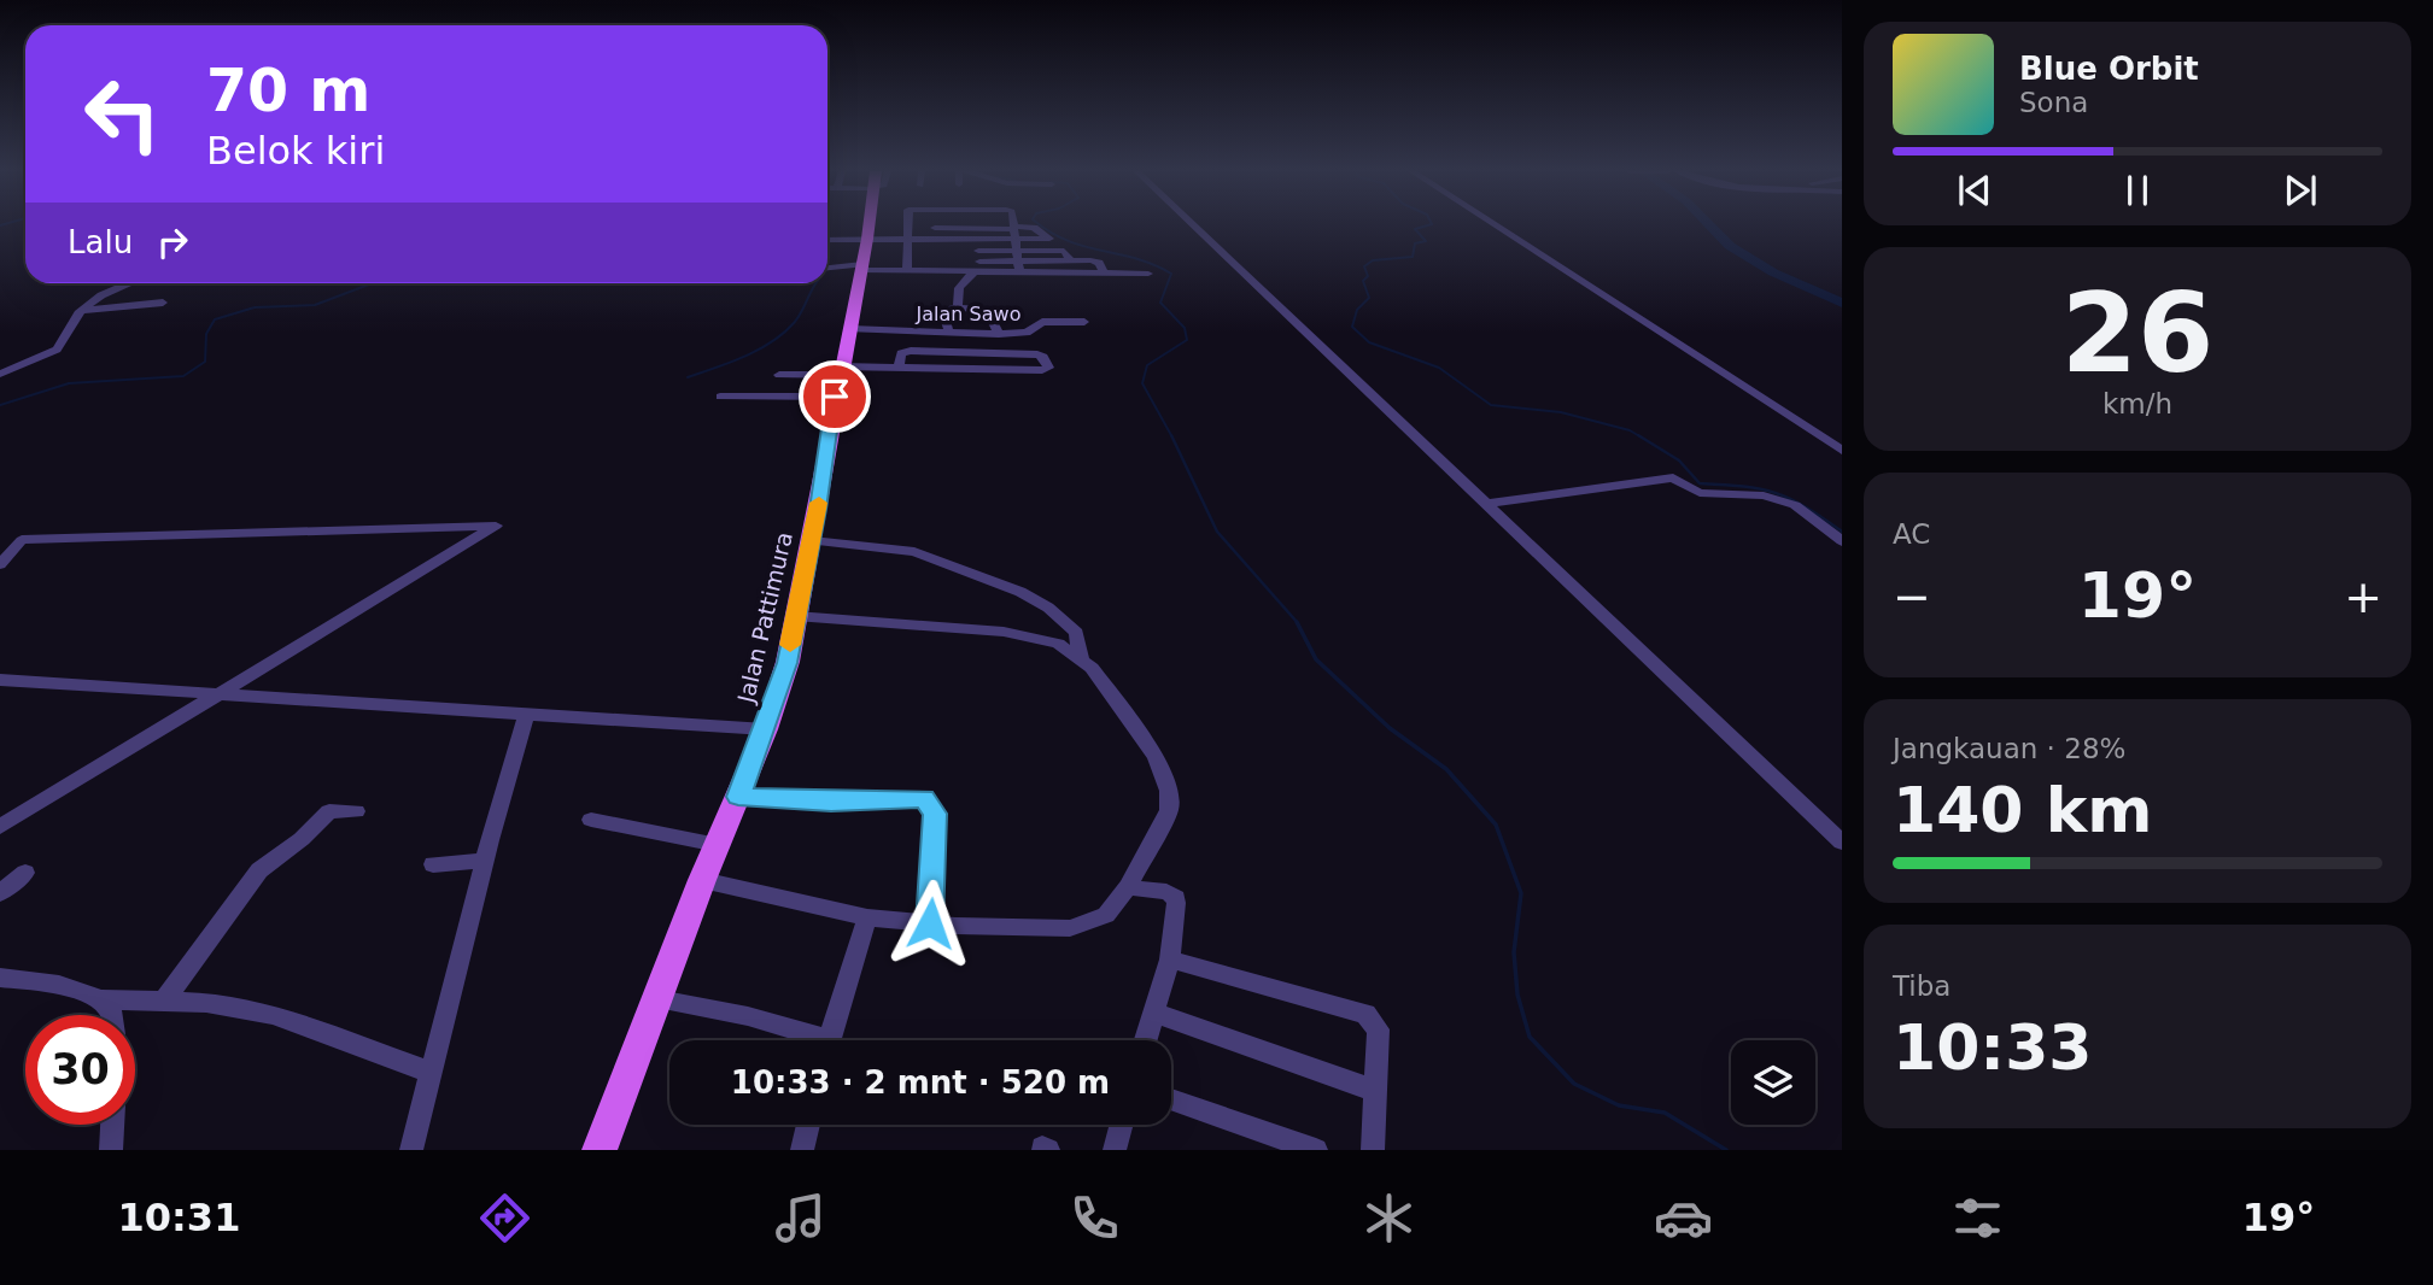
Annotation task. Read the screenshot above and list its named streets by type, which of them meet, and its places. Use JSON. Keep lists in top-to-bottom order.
{
  "streets": {
    "main road": ["Jalan Pattimura"],
    "street": ["Jalan Sawo"]
  },
  "crossings": [
    ["Jalan Sawo", "Jalan Pattimura"]
  ],
  "page": {
    "turn": ["70 m", "Belok kiri"],
    "song": ["Blue Orbit", "Sona"],
    "then": "Lalu",
    "tile": [
      ["26", "km/h"],
      "AC",
      ["Jangkauan · 28%", "140 km"],
      ["Tiba", "10:33"]
    ],
    "heat": ["−", "19°", "+"],
    "limit": "30",
    "trip": "10:33 · 2 mnt · 520 m",
    "tabs": ["10:31", "19°"]
  }
}
